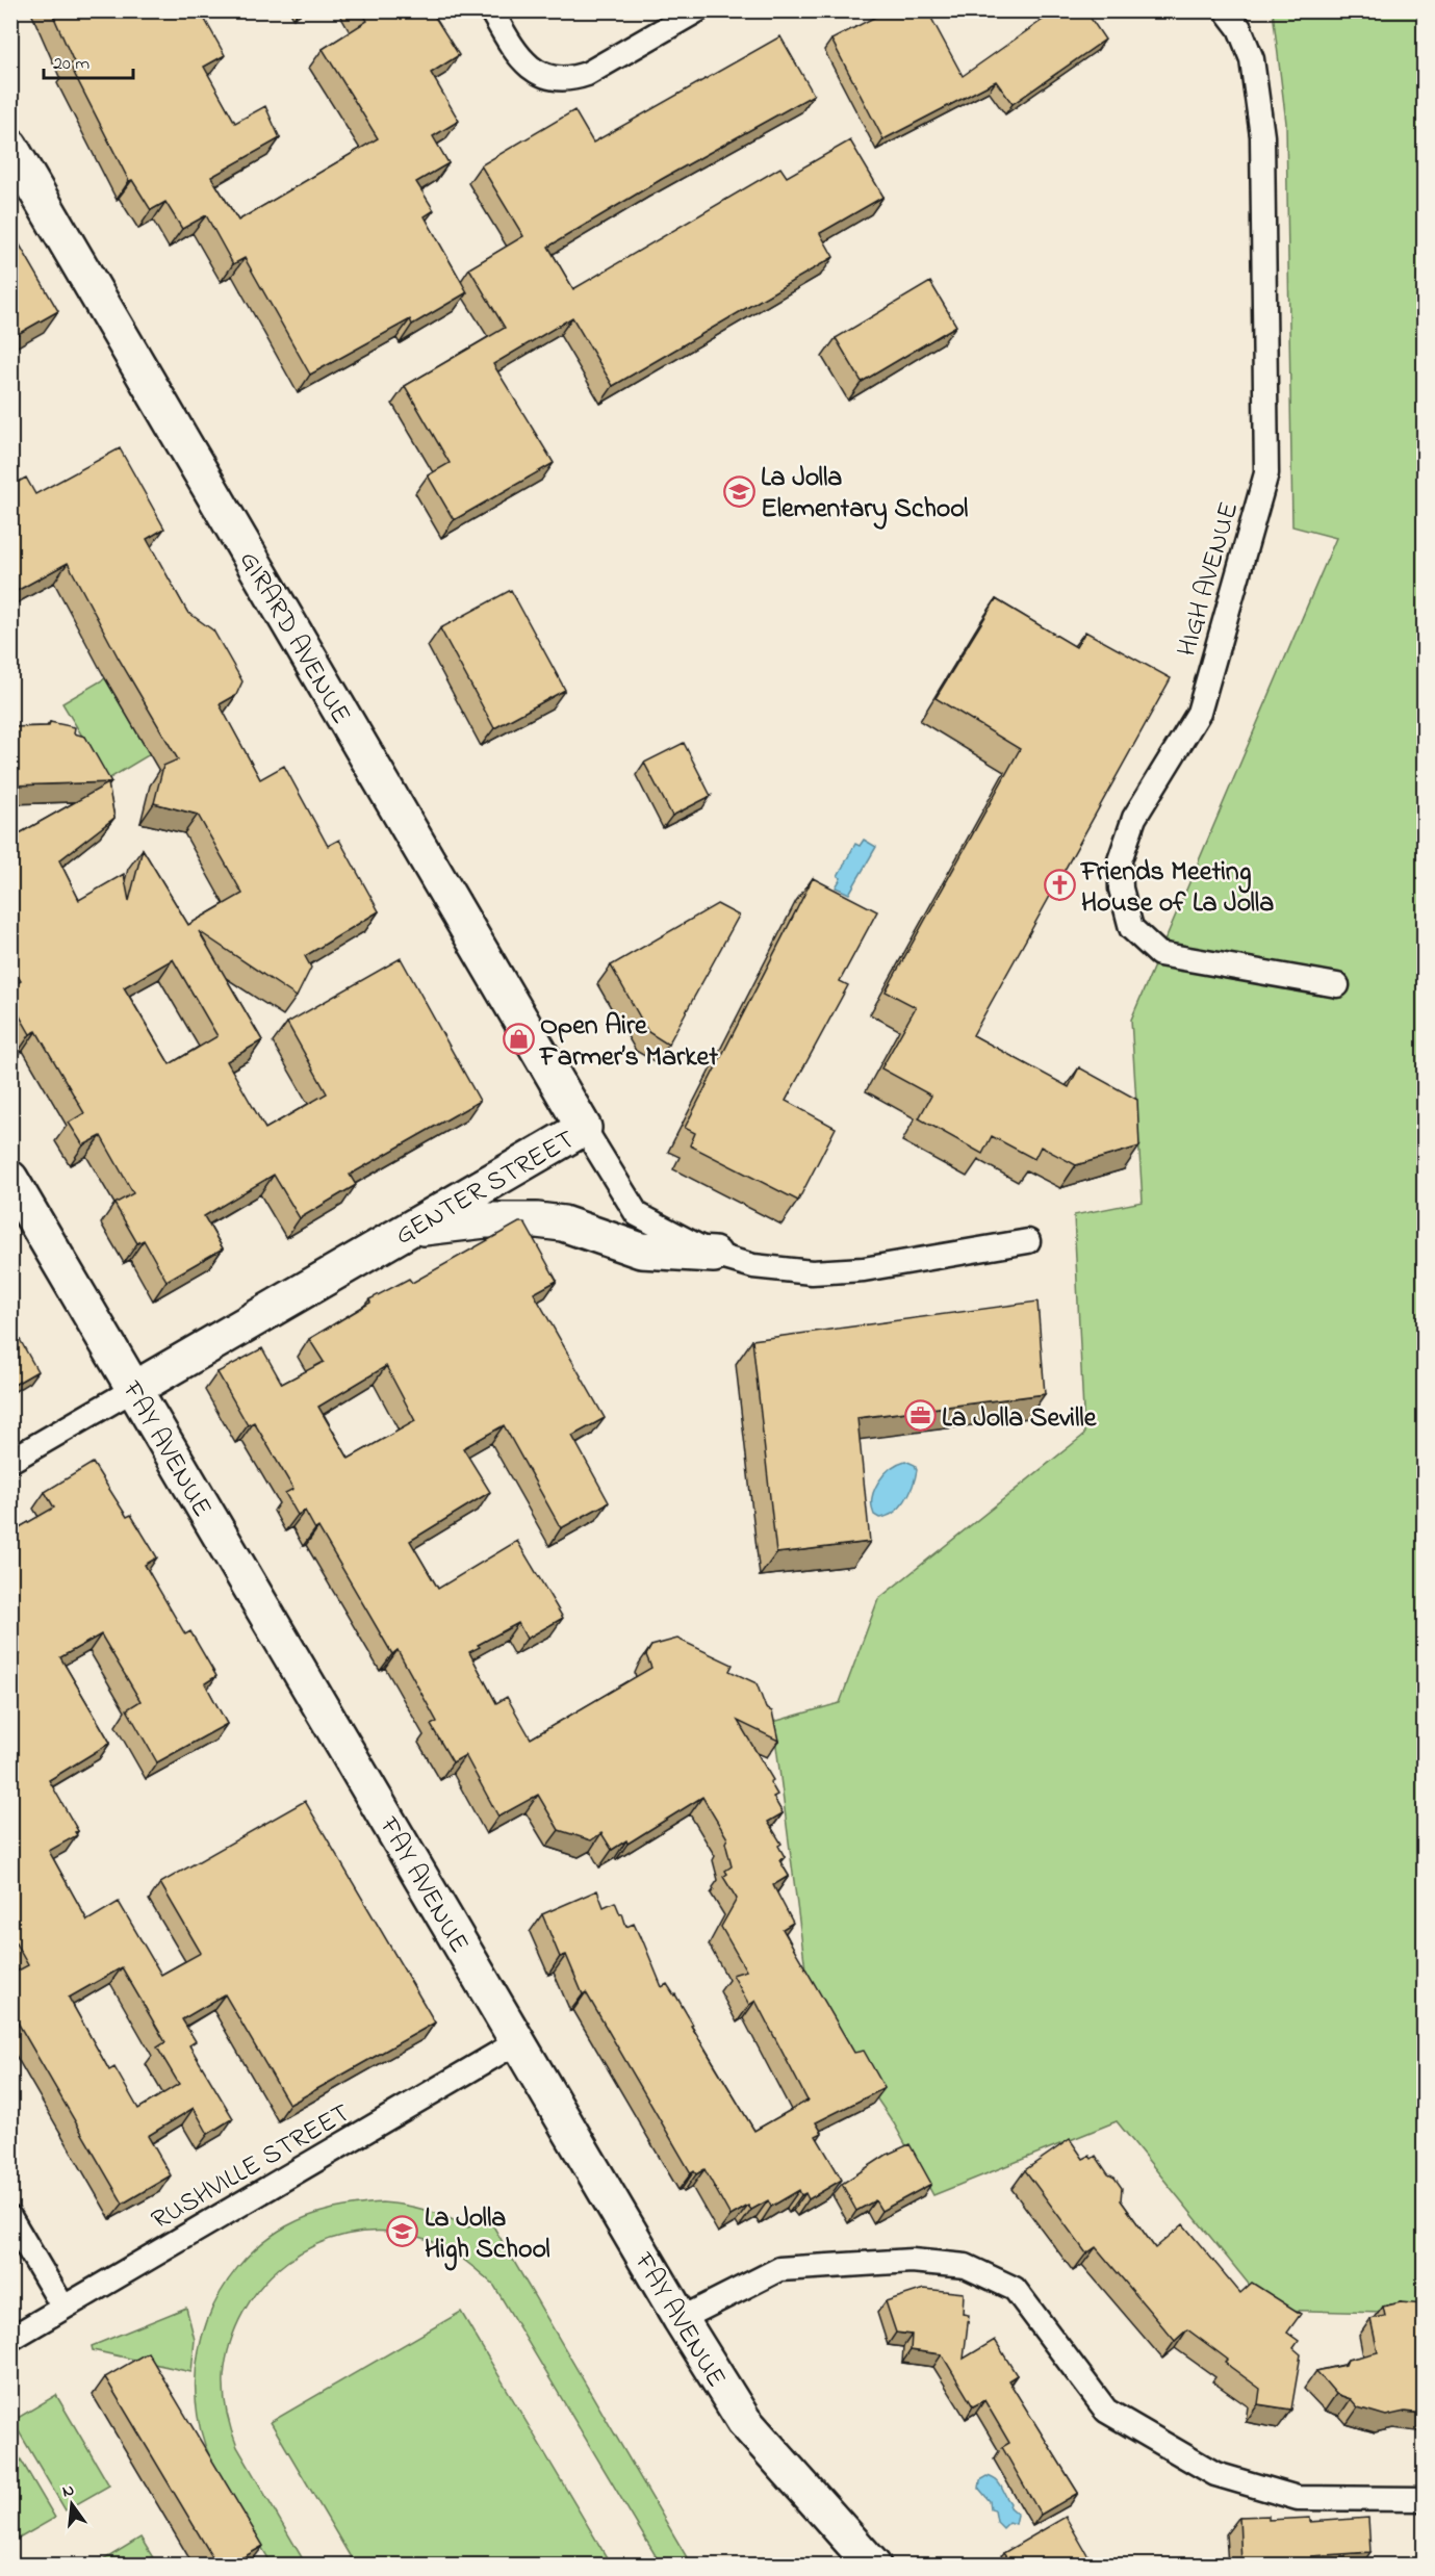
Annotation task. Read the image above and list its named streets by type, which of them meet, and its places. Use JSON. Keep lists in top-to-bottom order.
{
  "streets": {
    "street": [
      "HIGH AVENUE",
      "GIRARD AVENUE",
      "GENTER STREET",
      "FAY AVENUE",
      "RUSHVILLE STREET"
    ]
  },
  "crossings": [
    ["GIRARD AVENUE", "GENTER STREET"],
    ["GENTER STREET", "FAY AVENUE"],
    ["FAY AVENUE", "RUSHVILLE STREET"]
  ],
  "places": {
    "school or university": ["La Jolla Elementary School", "La Jolla High School"],
    "church": ["Friends Meeting House of La Jolla"],
    "shop": ["Open Aire Farmer’s Market"],
    "office": ["La Jolla Seville"]
  },
  "scale_bar": "20 m",
  "north": "top"
}
